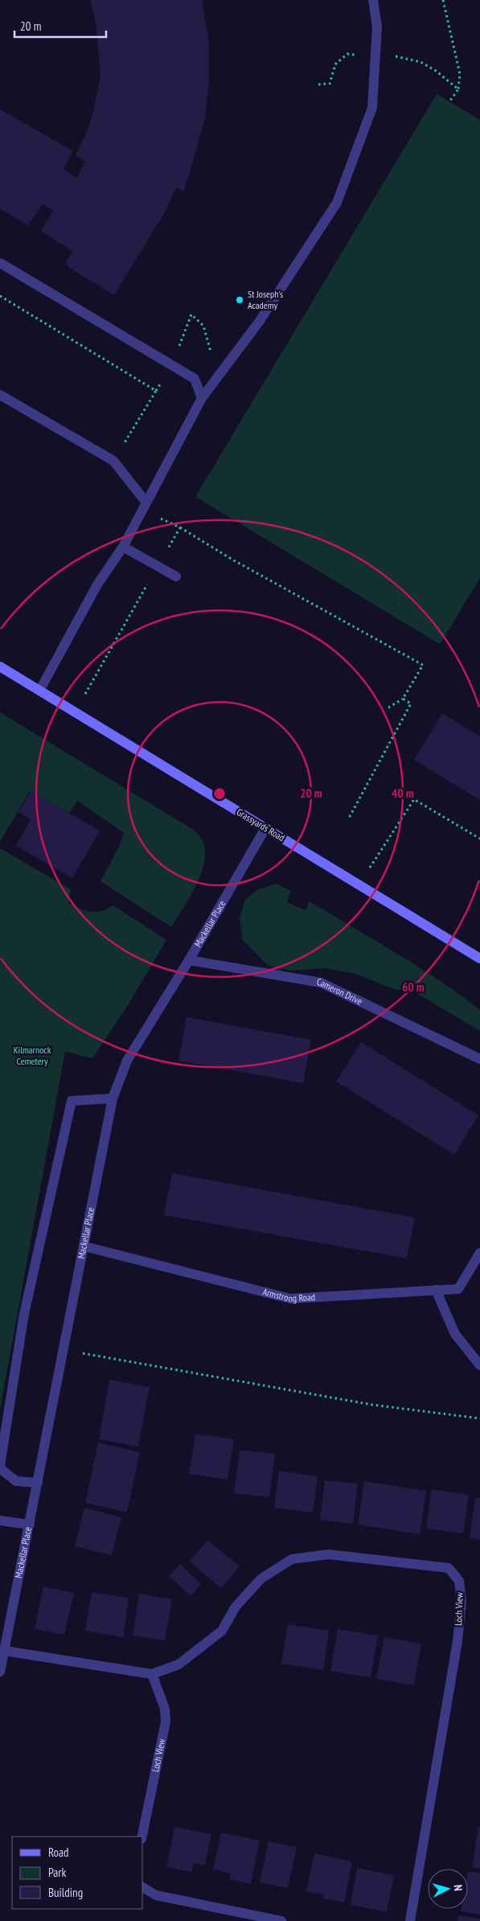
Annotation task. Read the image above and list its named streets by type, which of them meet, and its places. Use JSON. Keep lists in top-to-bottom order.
{
  "streets": {
    "main road": ["Grassyards Road"],
    "street": [
      "Mackellar Place",
      "Cameron Drive",
      "Armstrong Road",
      "Loch View"
    ]
  },
  "crossings": [
    ["Grassyards Road", "Mackellar Place"],
    ["Mackellar Place", "Cameron Drive"],
    ["Mackellar Place", "Armstrong Road"],
    ["Mackellar Place", "Loch View"]
  ],
  "parks": ["Kilmarnock Cemetery"],
  "places": ["St Joseph's Academy"],
  "legend": ["Road", "Park", "Building"],
  "scale_bar": "20 m",
  "north": "right",
  "rings": ["20 m", "40 m", "60 m"]
}
